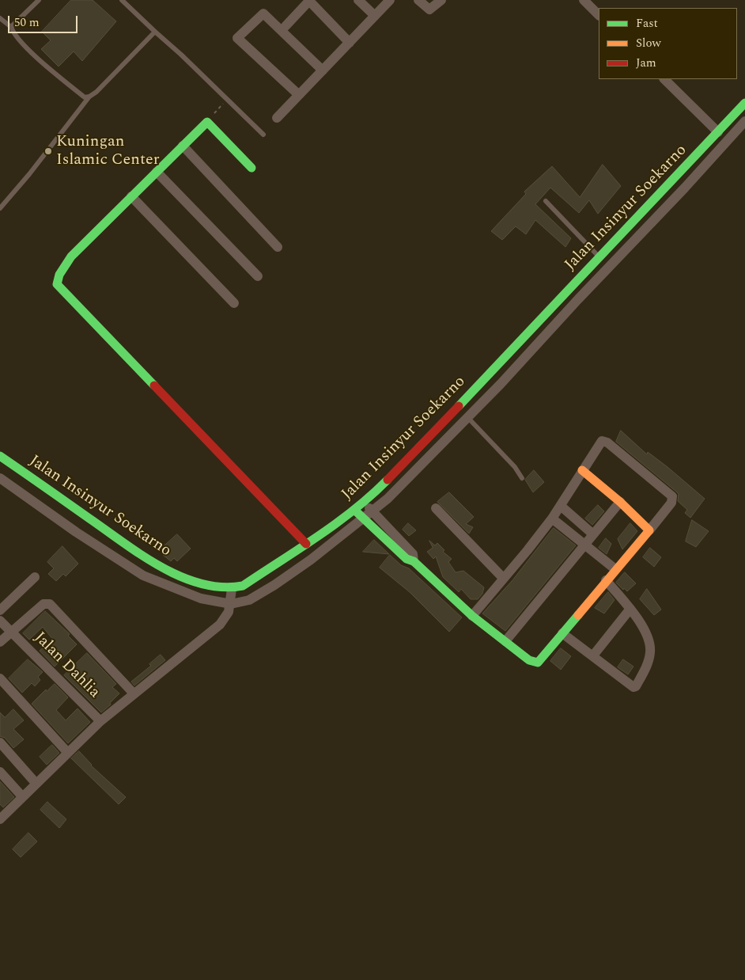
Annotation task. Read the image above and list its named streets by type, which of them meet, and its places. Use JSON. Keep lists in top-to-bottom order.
{
  "streets": {
    "street": ["Jalan Insinyur Soekarno", "Jalan Dahlia"]
  },
  "places": ["Kuningan Islamic Center"],
  "legend": ["Fast", "Slow", "Jam"],
  "scale_bar": "50 m"
}
